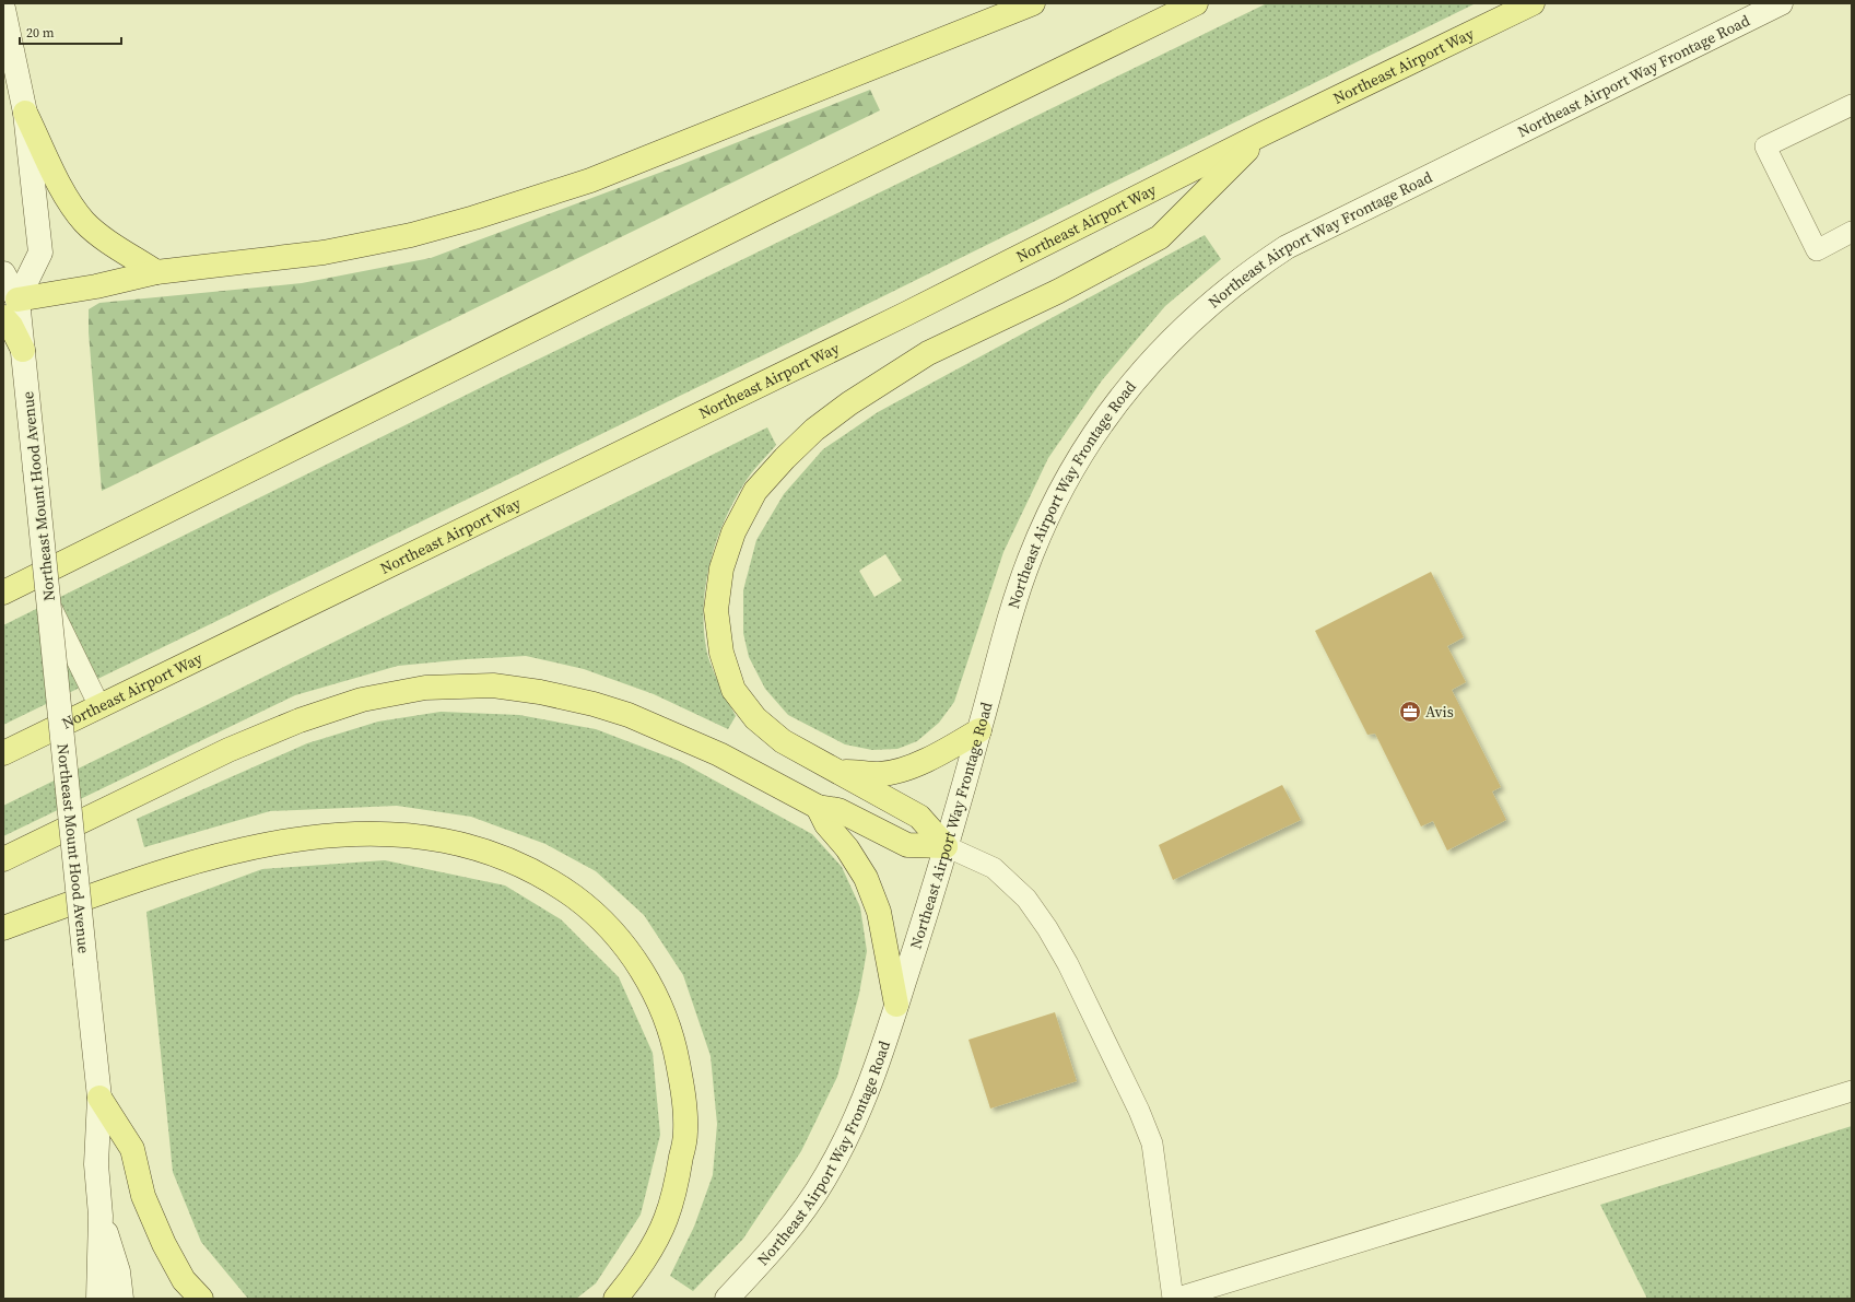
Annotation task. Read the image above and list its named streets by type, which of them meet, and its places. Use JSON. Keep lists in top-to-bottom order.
{
  "streets": {
    "main road": ["Northeast Airport Way"],
    "street": ["Northeast Airport Way Frontage Road", "Northeast Mount Hood Avenue"]
  },
  "places": {
    "office": ["Avis"]
  },
  "scale_bar": "20 m"
}
